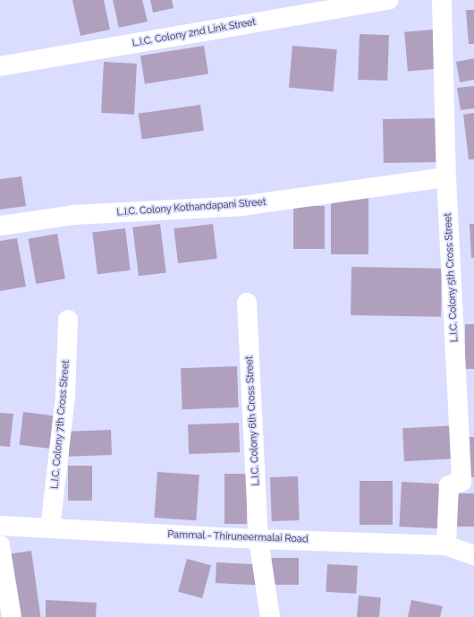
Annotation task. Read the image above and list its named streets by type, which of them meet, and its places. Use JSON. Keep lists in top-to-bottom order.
{
  "streets": {
    "street": [
      "L.I.C. Colony 2nd Link Street",
      "L.I.C. Colony Kothandapani Street",
      "L.I.C. Colony 5th Cross Street",
      "L.I.C. Colony 6th Cross Street",
      "L.I.C. Colony 7th Cross Street",
      "Pammal - Thiruneermalai Road"
    ]
  },
  "crossings": [
    ["L.I.C. Colony Kothandapani Street", "L.I.C. Colony 5th Cross Street"],
    ["L.I.C. Colony 5th Cross Street", "Pammal - Thiruneermalai Road"],
    ["L.I.C. Colony 6th Cross Street", "Pammal - Thiruneermalai Road"],
    ["L.I.C. Colony 7th Cross Street", "Pammal - Thiruneermalai Road"]
  ]
}
